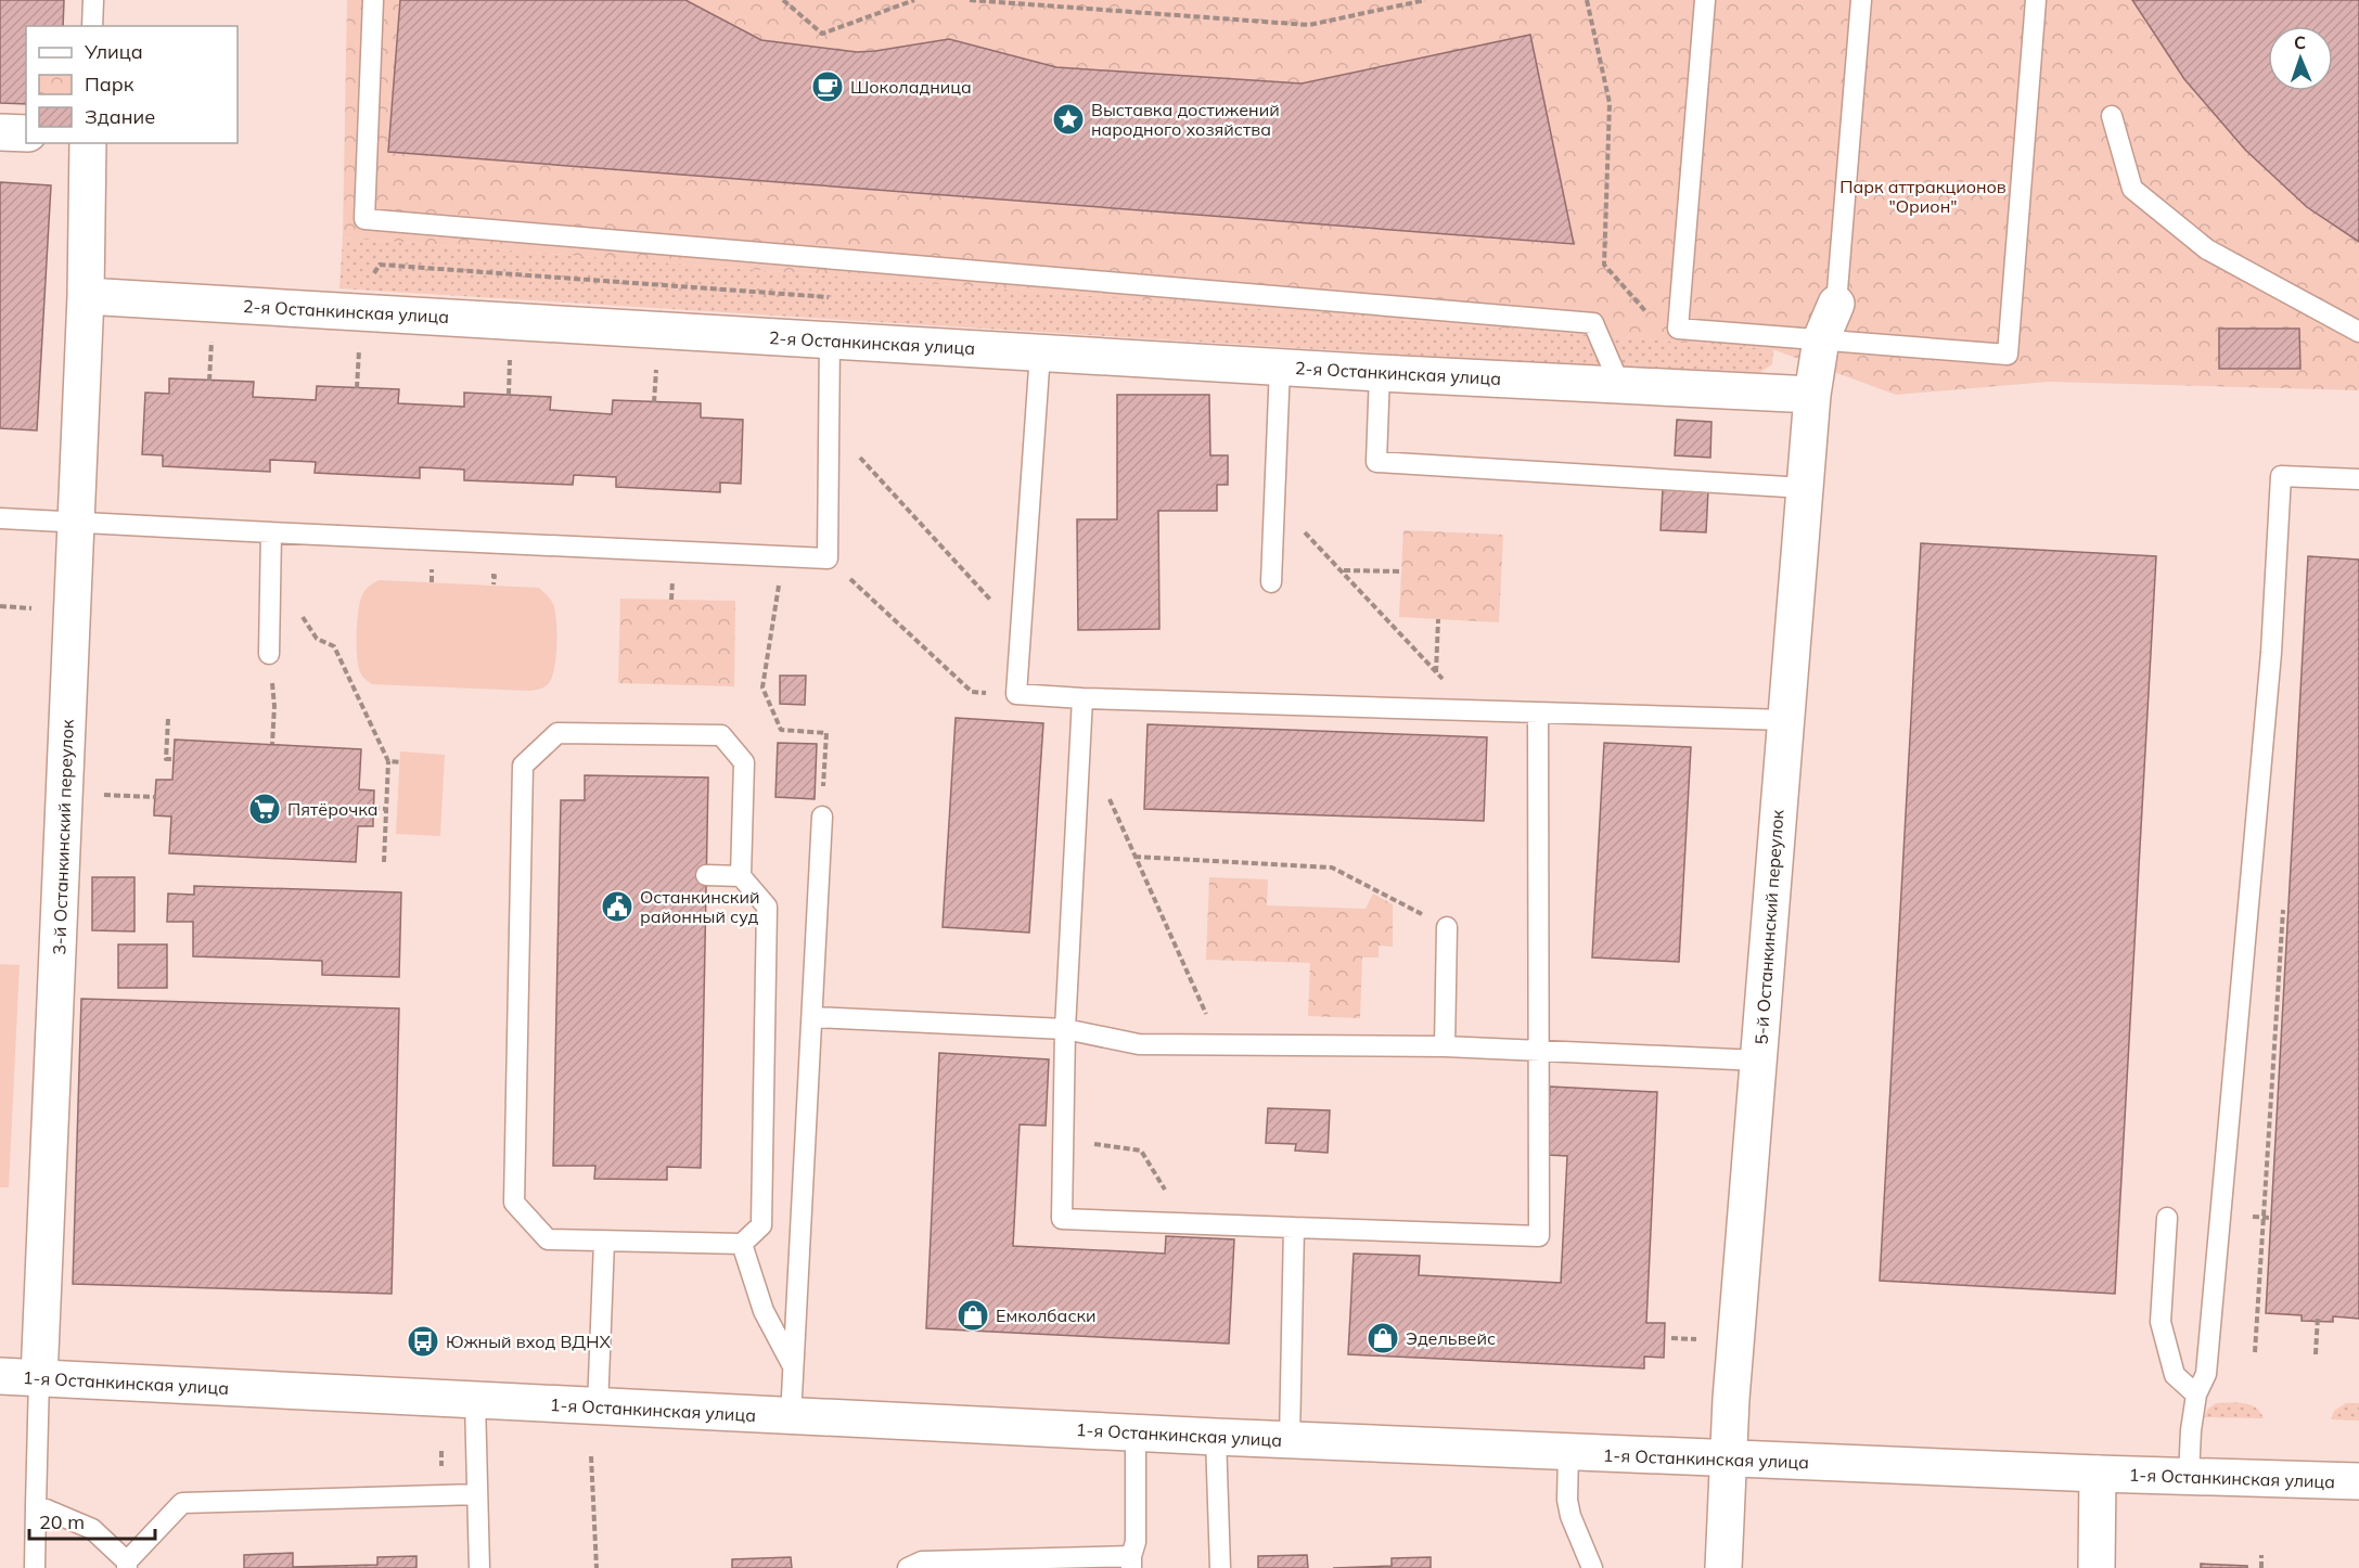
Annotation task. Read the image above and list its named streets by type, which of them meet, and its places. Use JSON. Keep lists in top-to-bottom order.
{
  "streets": {
    "street": [
      "2-я Останкинская улица",
      "3-й Останкинский переулок",
      "5-й Останкинский переулок",
      "1-я Останкинская улица"
    ]
  },
  "crossings": [
    ["2-я Останкинская улица", "3-й Останкинский переулок"],
    ["2-я Останкинская улица", "5-й Останкинский переулок"],
    ["3-й Останкинский переулок", "1-я Останкинская улица"],
    ["5-й Останкинский переулок", "1-я Останкинская улица"]
  ],
  "parks": ["Парк аттракционов \"Орион\""],
  "places": {
    "cafe": ["Шоколадница"],
    "place": ["Выставка достижений народного хозяйства"],
    "supermarket": ["Пятёрочка"],
    "public building": ["Останкинский районный суд"],
    "shop": ["Емколбаски", "Эдельвейс"],
    "bus stop": ["Южный вход ВДНХ"]
  },
  "legend": ["Улица", "Парк", "Здание"],
  "scale_bar": "20 m",
  "north": "top"
}
